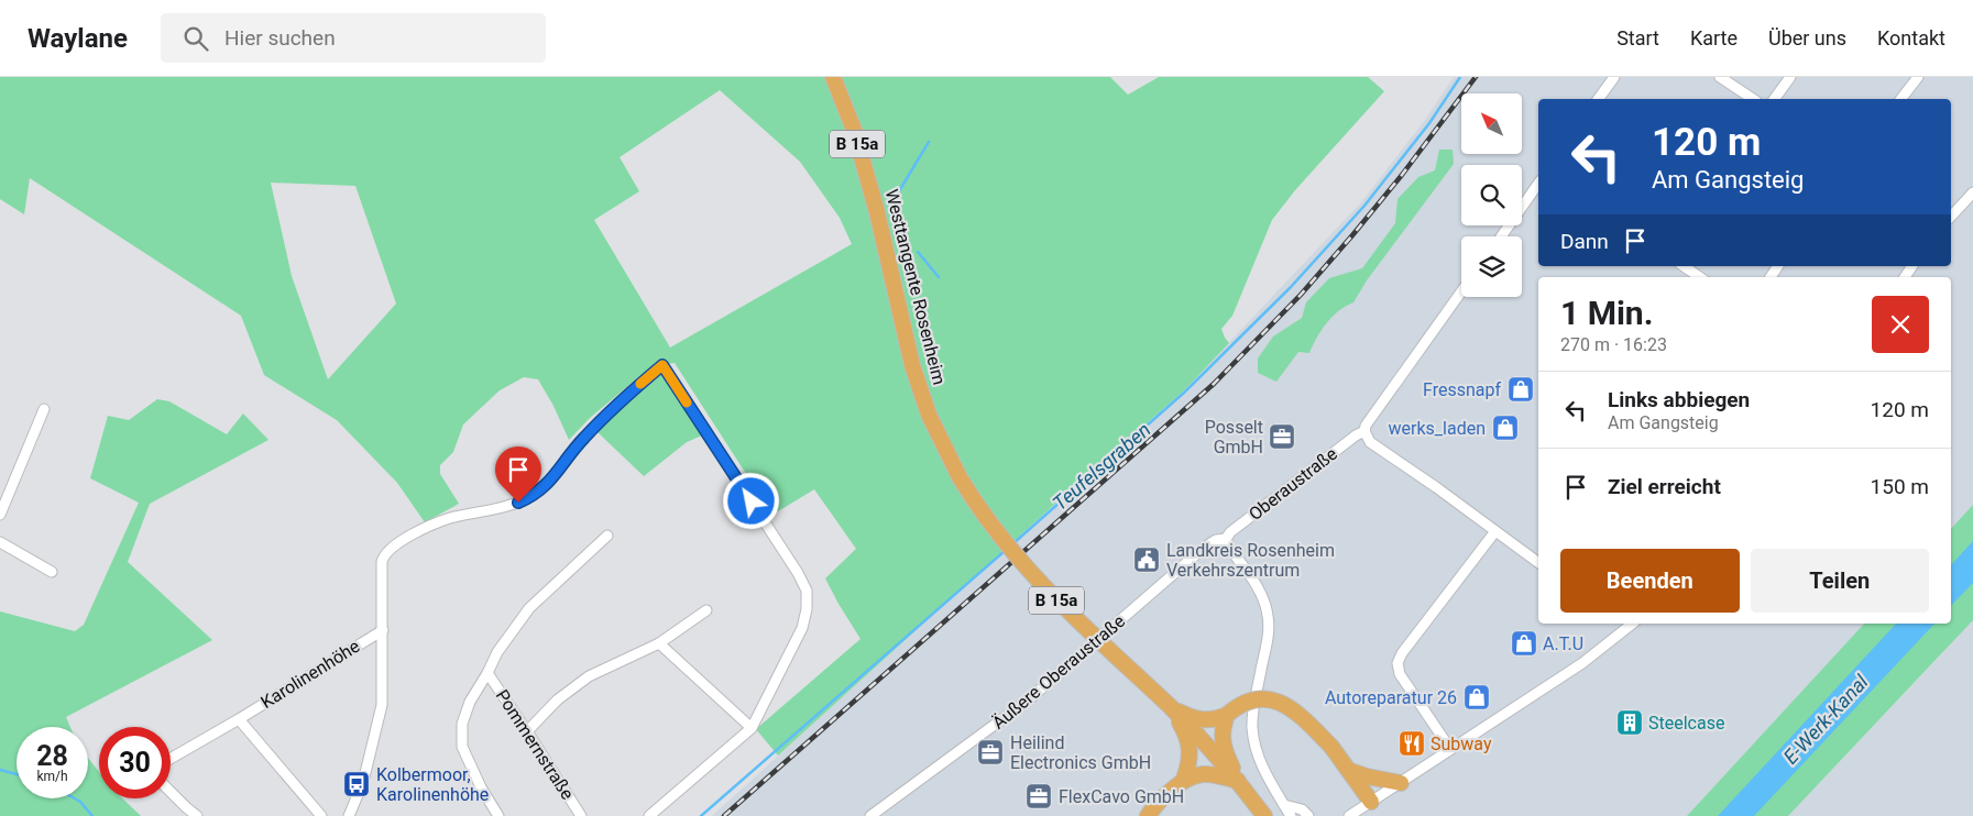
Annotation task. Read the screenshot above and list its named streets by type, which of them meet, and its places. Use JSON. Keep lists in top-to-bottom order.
{
  "streets": {
    "highway": ["B 15a", "Westtangente Rosenheim"],
    "street": [
      "Oberaustraße",
      "Äußere Oberaustraße",
      "Karolinenhöhe",
      "Pommernstraße"
    ]
  },
  "crossings": [
    ["Oberaustraße", "Äußere Oberaustraße"]
  ],
  "water": ["Teufelsgraben", "E-Werk-Kanal"],
  "places": {
    "shop": [
      "Fressnapf",
      "werks_laden",
      "A.T.U",
      "Autoreparatur 26"
    ],
    "office": ["Posselt GmbH", "Heilind Electronics GmbH", "FlexCavo GmbH"],
    "public building": ["Landkreis Rosenheim Verkehrszentrum"],
    "building": ["Steelcase"],
    "restaurant": ["Subway"],
    "bus stop": ["Kolbermoor, Karolinenhöhe"]
  },
  "north": "top left",
  "page": {
    "header": "Waylane",
    "search": "Hier suchen",
    "nav": [
      "Start",
      "Karte",
      "Über uns",
      "Kontakt"
    ],
    "turn": ["120 m", "Am Gangsteig"],
    "then": "Dann",
    "heading": ["1 Min.", "270 m · 16:23"],
    "list": [
      {
        "name": "Links abbiegen",
        "note": "Am Gangsteig",
        "value": "120 m"
      },
      {
        "name": "Ziel erreicht",
        "value": "150 m"
      }
    ],
    "buttons": ["Beenden", "Teilen"],
    "speed": "28 km/h",
    "limit": "30"
  }
}
